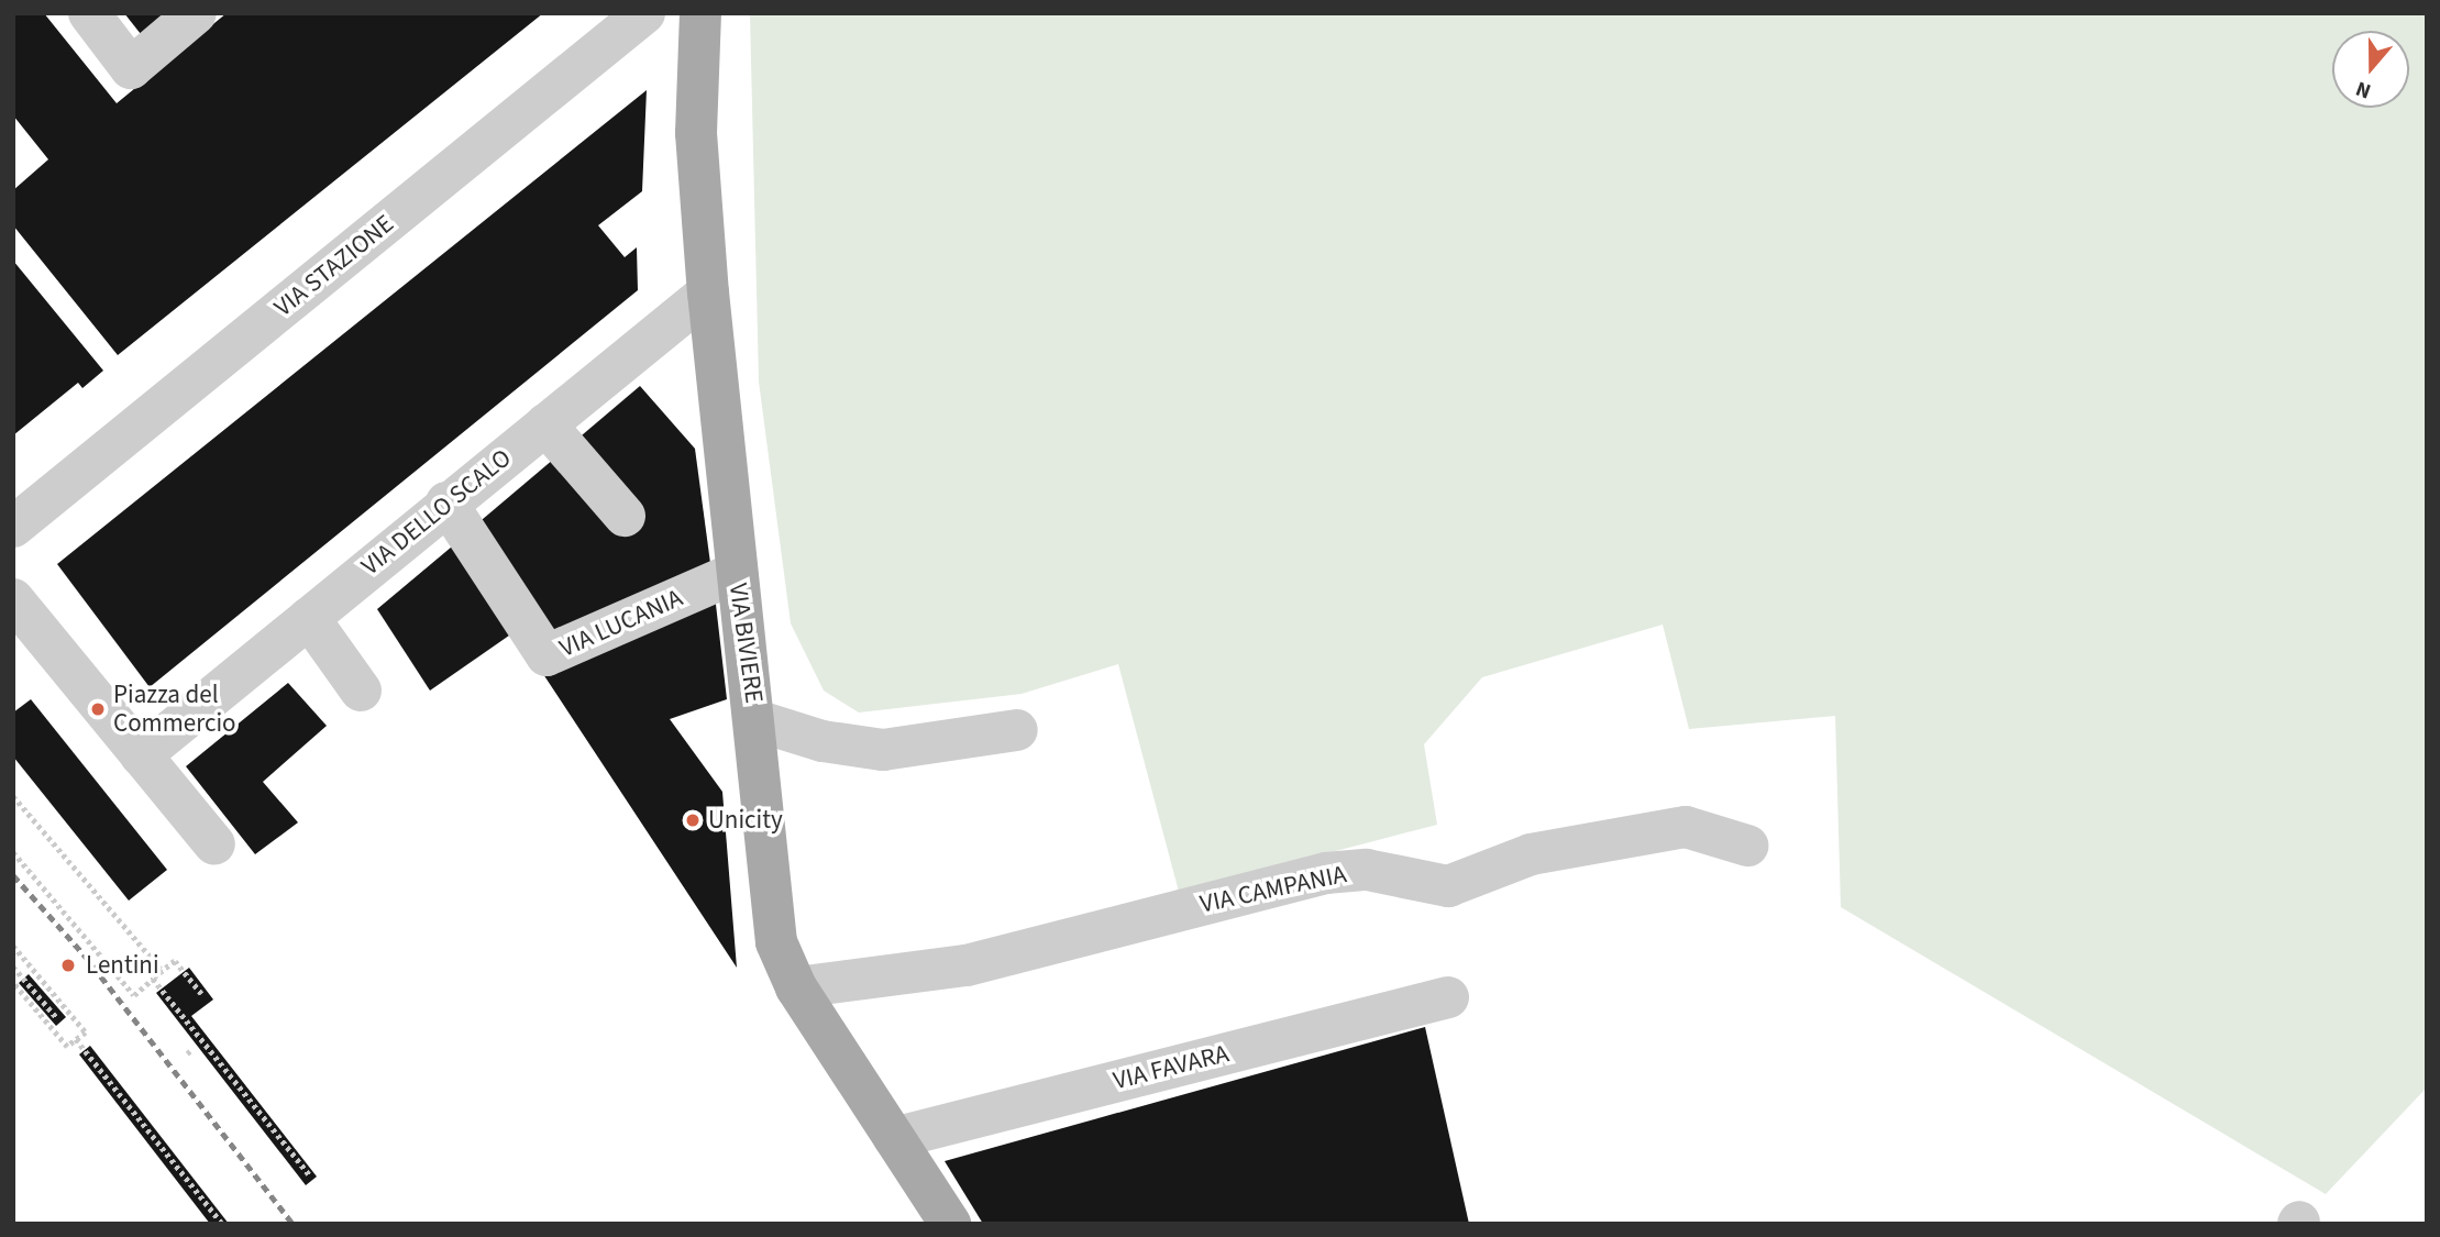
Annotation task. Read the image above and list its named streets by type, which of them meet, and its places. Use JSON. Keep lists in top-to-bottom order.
{
  "streets": {
    "main road": ["VIA BIVIERE"],
    "street": [
      "VIA STAZIONE",
      "VIA DELLO SCALO",
      "VIA LUCANIA",
      "VIA CAMPANIA",
      "VIA FAVARA"
    ]
  },
  "crossings": [
    ["VIA DELLO SCALO", "VIA LUCANIA"],
    ["VIA DELLO SCALO", "VIA BIVIERE"],
    ["VIA LUCANIA", "VIA BIVIERE"],
    ["VIA BIVIERE", "VIA CAMPANIA"],
    ["VIA BIVIERE", "VIA FAVARA"]
  ],
  "places": ["Piazza del Commercio", "Unicity", "Lentini"],
  "north": "bottom"
}
